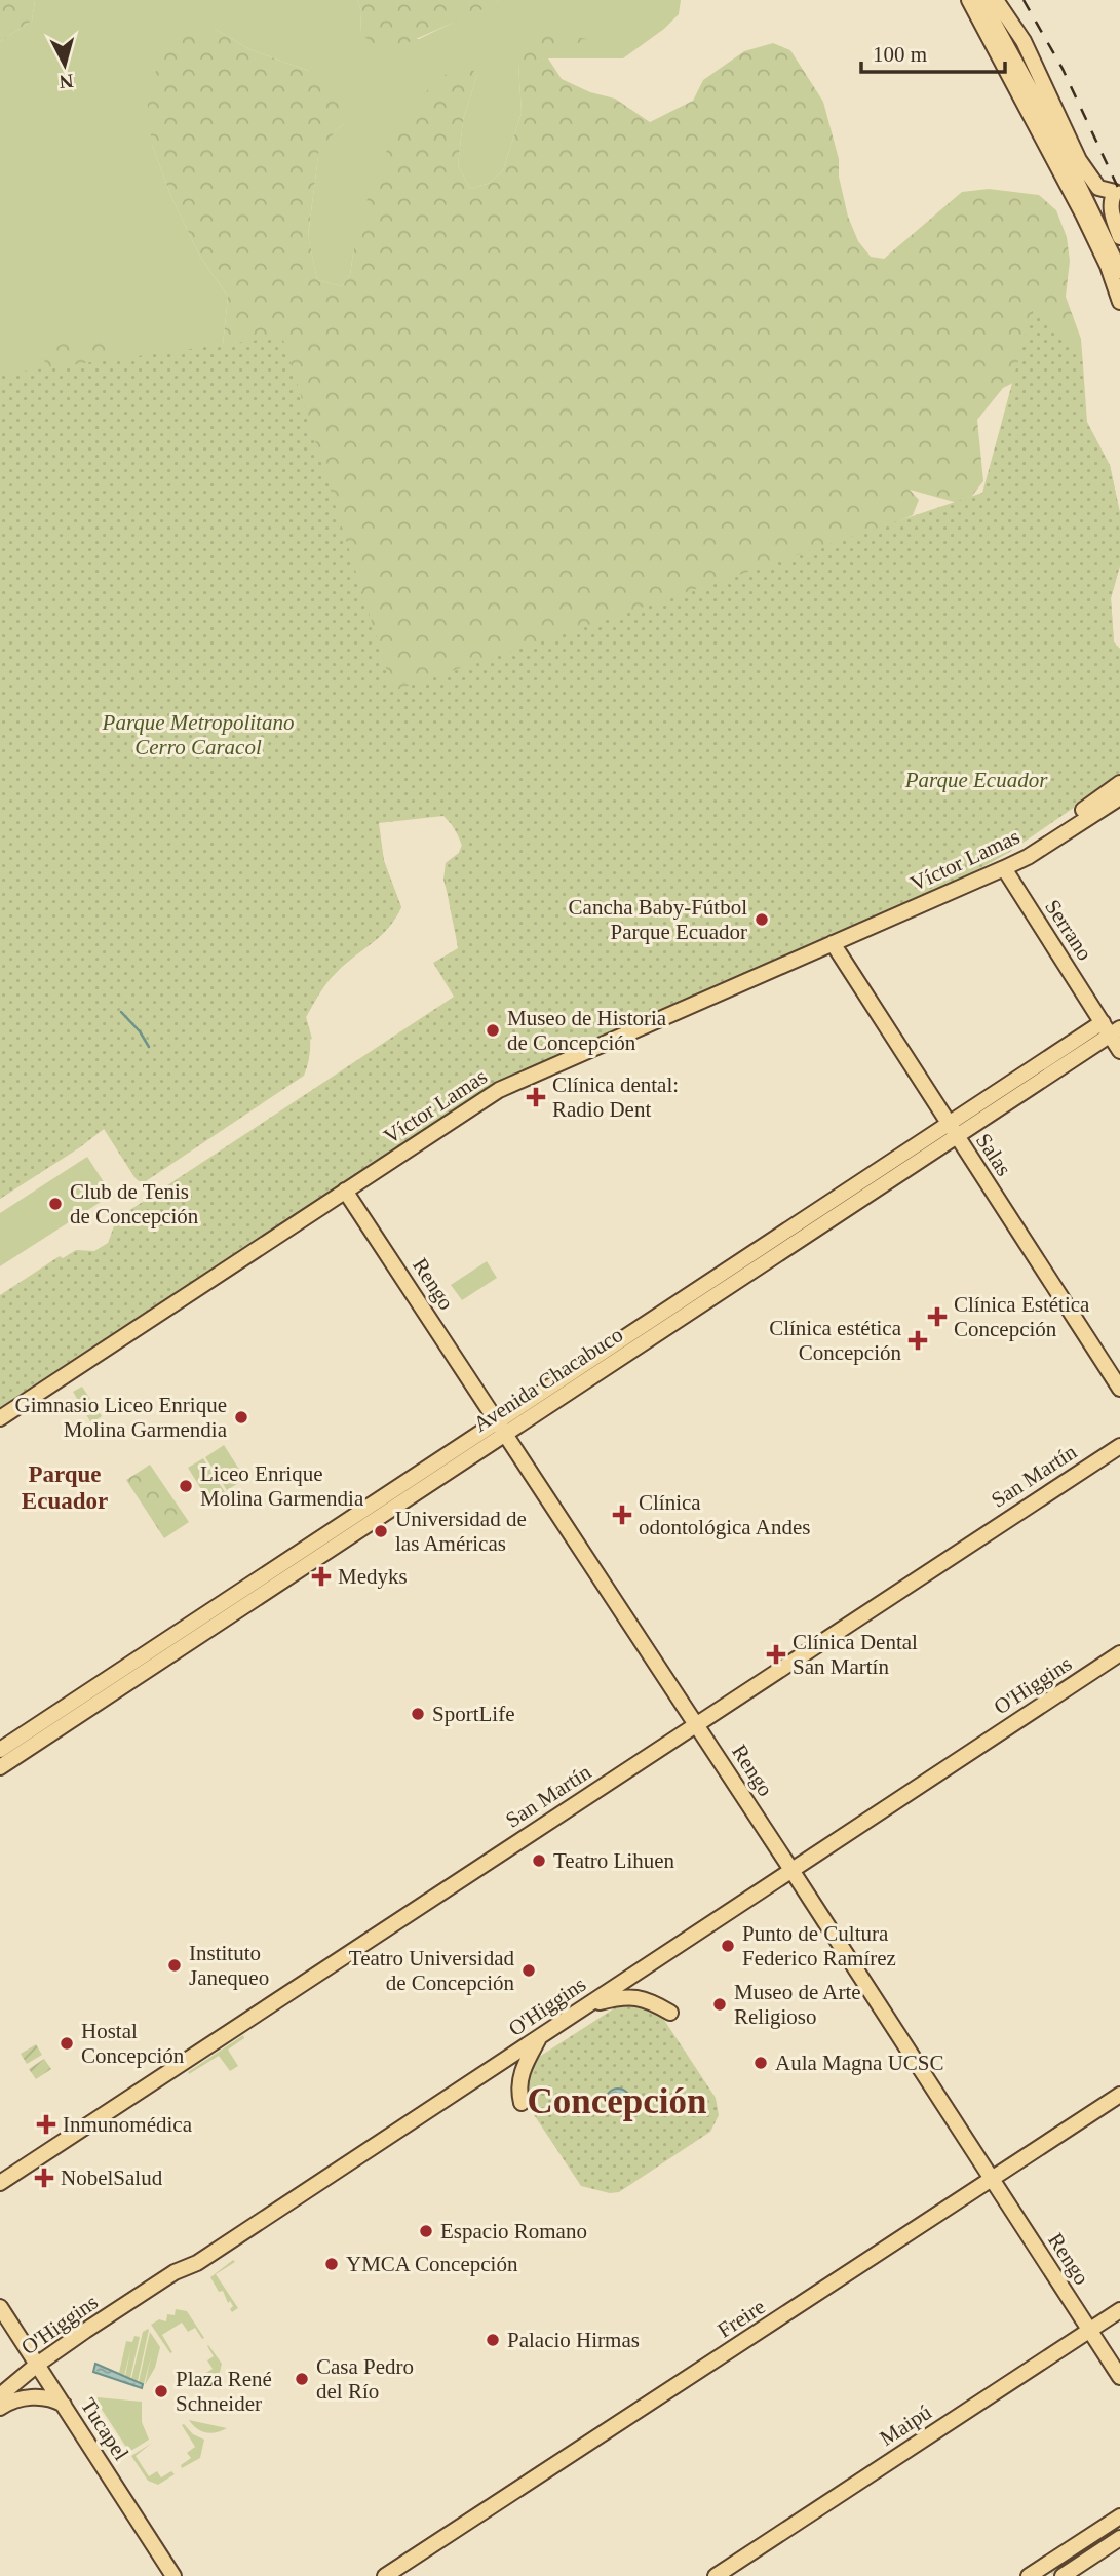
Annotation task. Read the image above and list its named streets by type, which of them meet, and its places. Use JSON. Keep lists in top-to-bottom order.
{
  "streets": {
    "main road": [
      "Víctor Lamas",
      "Serrano",
      "Salas",
      "Rengo",
      "Avenida Chacabuco",
      "San Martín",
      "O'Higgins",
      "Freire",
      "Maipú",
      "Tucapel"
    ]
  },
  "crossings": [
    ["Víctor Lamas", "Serrano"],
    ["Víctor Lamas", "Salas"],
    ["Víctor Lamas", "Rengo"],
    ["Serrano", "Avenida Chacabuco"],
    ["Salas", "Avenida Chacabuco"],
    ["Rengo", "Avenida Chacabuco"],
    ["Rengo", "San Martín"],
    ["Rengo", "O'Higgins"],
    ["Rengo", "Freire"],
    ["Rengo", "Maipú"],
    ["O'Higgins", "Tucapel"]
  ],
  "districts": ["Parque Ecuador", "Concepción"],
  "parks": ["Parque Metropolitano Cerro Caracol", "Parque Ecuador"],
  "places": {
    "other": [
      "Cancha Baby-Fútbol Parque Ecuador",
      "Museo de Historia de Concepción",
      "Club de Tenis de Concepción",
      "Gimnasio Liceo Enrique Molina Garmendia",
      "Liceo Enrique Molina Garmendia",
      "Universidad de las Américas",
      "SportLife",
      "Teatro Lihuen",
      "Punto de Cultura Federico Ramírez",
      "Instituto Janequeo",
      "Teatro Universidad de Concepción",
      "Museo de Arte Religioso",
      "Hostal Concepción",
      "Aula Magna UCSC",
      "Espacio Romano",
      "YMCA Concepción",
      "Palacio Hirmas",
      "Casa Pedro del Río",
      "Plaza René Schneider"
    ],
    "health": [
      "Clínica dental: Radio Dent",
      "Clínica Estética Concepción",
      "Clínica estética Concepción",
      "Clínica odontológica Andes",
      "Medyks",
      "Clínica Dental San Martín",
      "Inmunomédica",
      "NobelSalud"
    ]
  },
  "scale_bar": "100 m",
  "north": "bottom"
}
